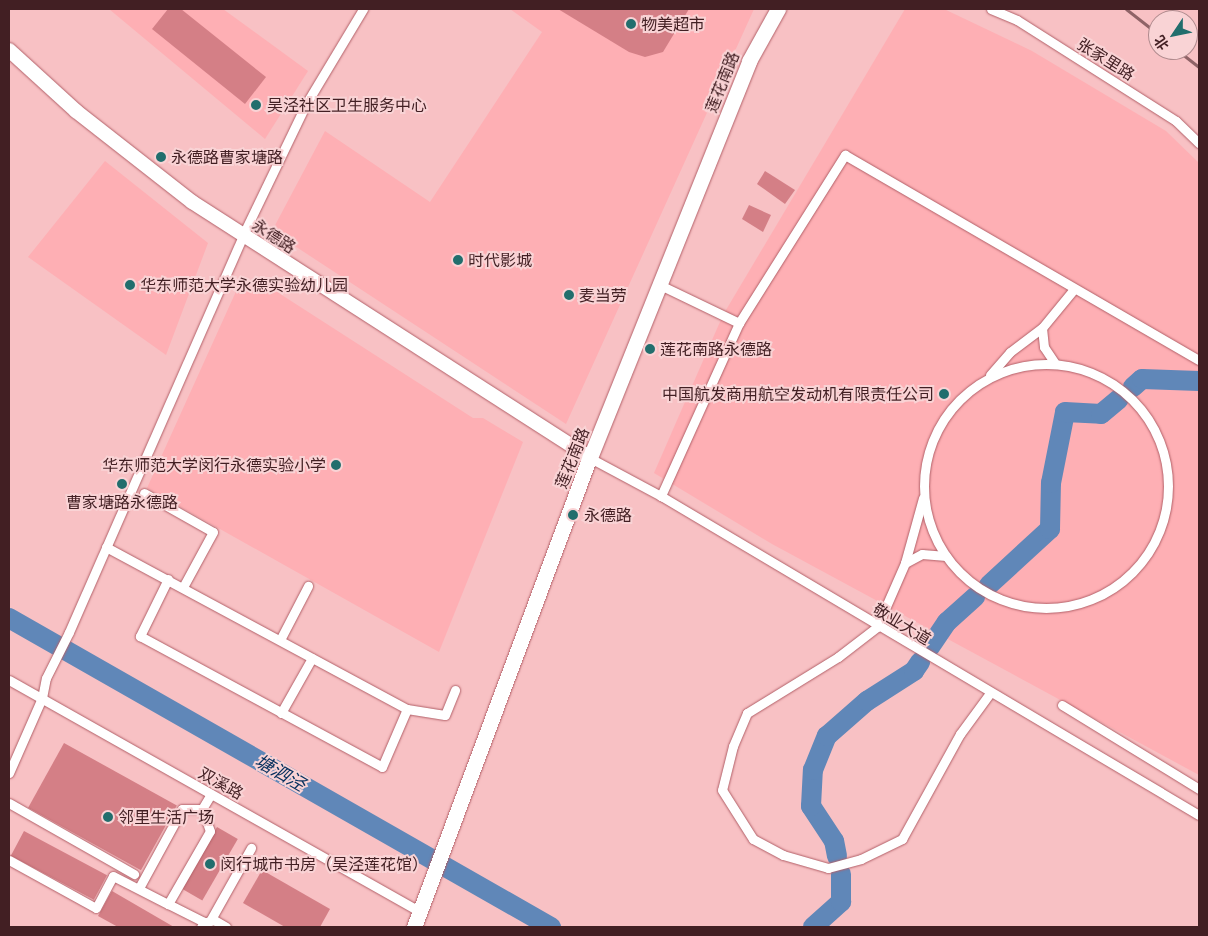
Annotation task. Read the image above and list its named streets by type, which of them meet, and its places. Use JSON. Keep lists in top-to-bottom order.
{
  "streets": {
    "main road": ["莲花南路"],
    "street": [
      "张家里路",
      "永德路",
      "敬业大道",
      "双溪路"
    ]
  },
  "crossings": [
    ["莲花南路", "永德路"],
    ["莲花南路", "敬业大道"],
    ["莲花南路", "双溪路"],
    ["永德路", "敬业大道"]
  ],
  "water": ["塘泗泾"],
  "places": [
    "物美超市",
    "吴泾社区卫生服务中心",
    "永德路曹家塘路",
    "时代影城",
    "华东师范大学永德实验幼儿园",
    "麦当劳",
    "莲花南路永德路",
    "中国航发商用航空发动机有限责任公司",
    "华东师范大学闵行永德实验小学",
    "曹家塘路永德路",
    "永德路",
    "邻里生活广场",
    "闵行城市书房（吴泾莲花馆）"
  ],
  "north": "bottom left"
}
